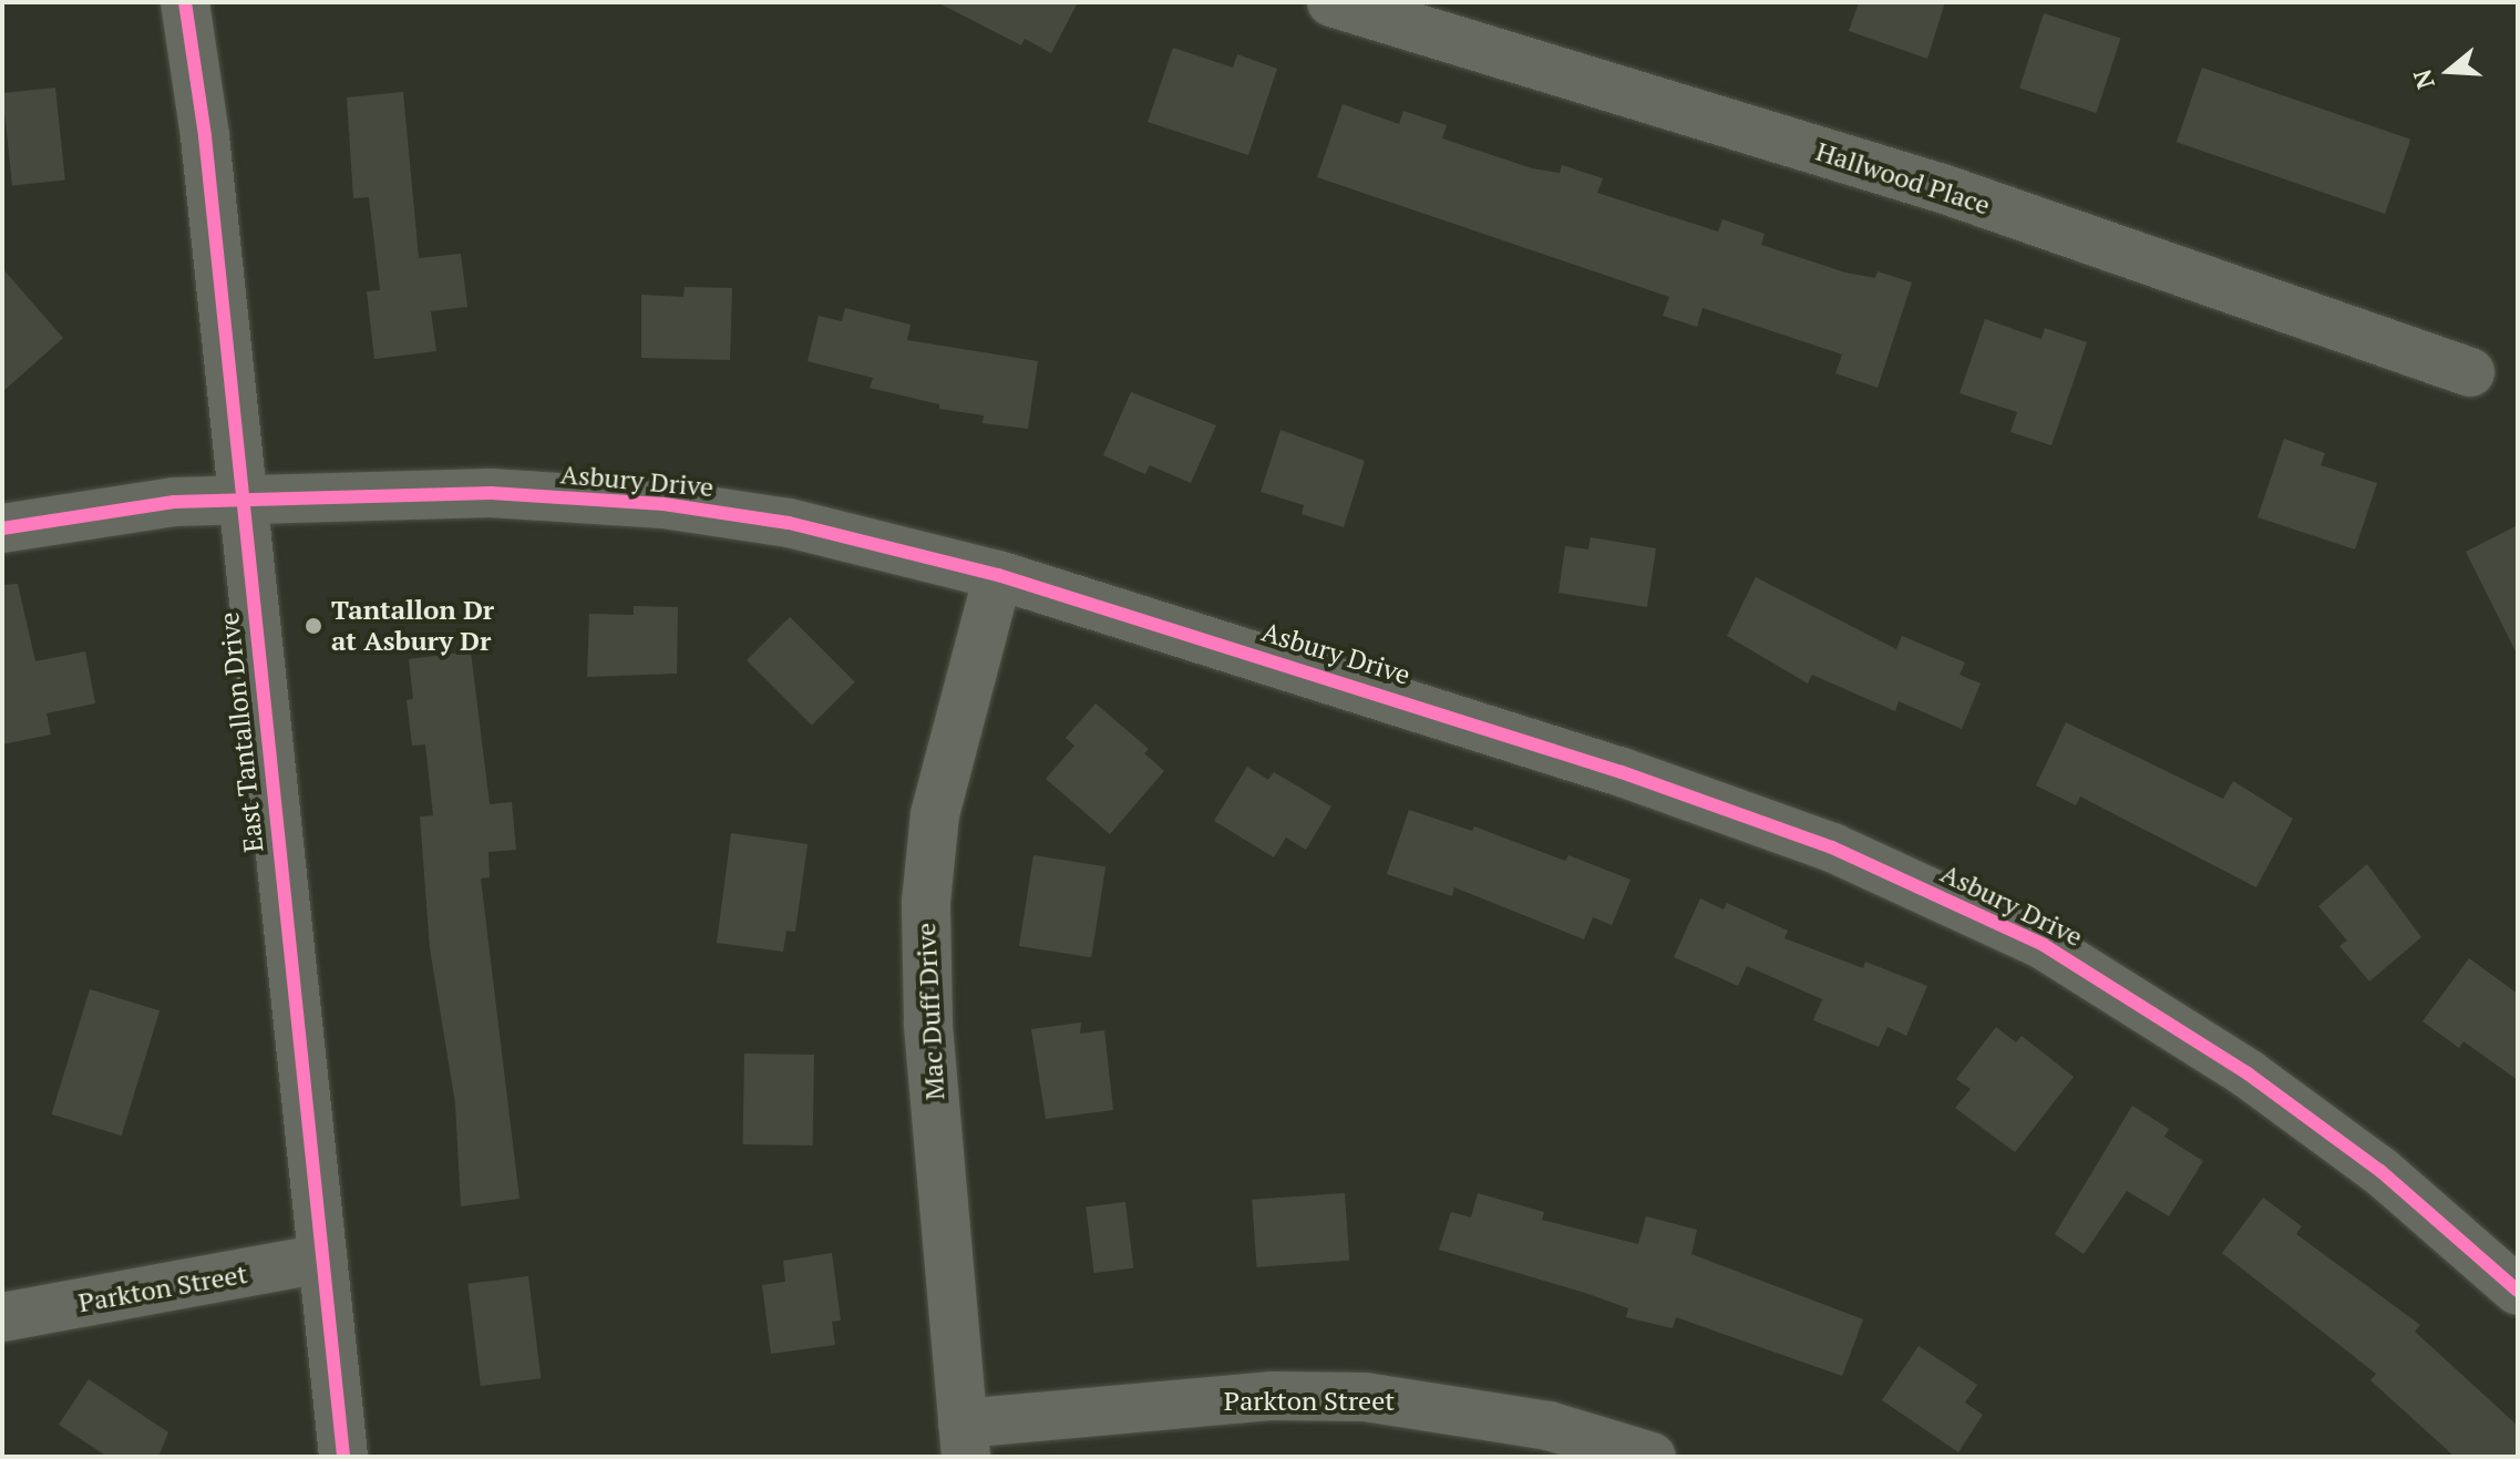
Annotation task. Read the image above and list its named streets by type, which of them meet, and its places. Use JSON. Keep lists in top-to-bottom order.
{
  "streets": {
    "street": [
      "Hallwood Place",
      "Asbury Drive",
      "East Tantallon Drive",
      "Mac Duff Drive",
      "Parkton Street"
    ]
  },
  "crossings": [
    ["Asbury Drive", "East Tantallon Drive"],
    ["Asbury Drive", "Mac Duff Drive"],
    ["East Tantallon Drive", "Parkton Street"],
    ["Mac Duff Drive", "Parkton Street"]
  ],
  "places": ["Tantallon Dr at Asbury Dr"],
  "north": "left"
}
